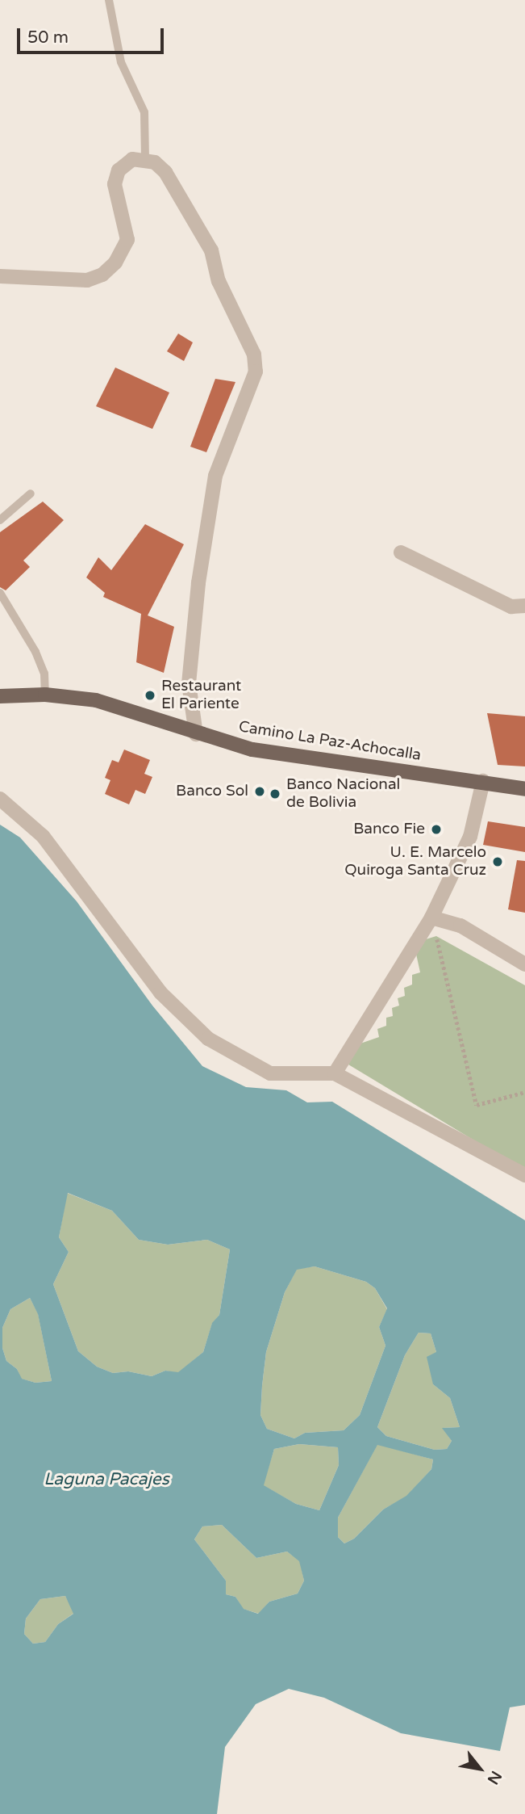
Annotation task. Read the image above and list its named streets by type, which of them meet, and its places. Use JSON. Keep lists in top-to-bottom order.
{
  "streets": {
    "main road": ["Camino La Paz-Achocalla"]
  },
  "water": ["Laguna Pacajes"],
  "places": [
    "Restaurant El Pariente",
    "Banco Sol",
    "Banco Nacional de Bolivia",
    "Banco Fie",
    "U. E. Marcelo Quiroga Santa Cruz"
  ],
  "scale_bar": "50 m",
  "north": "bottom right"
}
